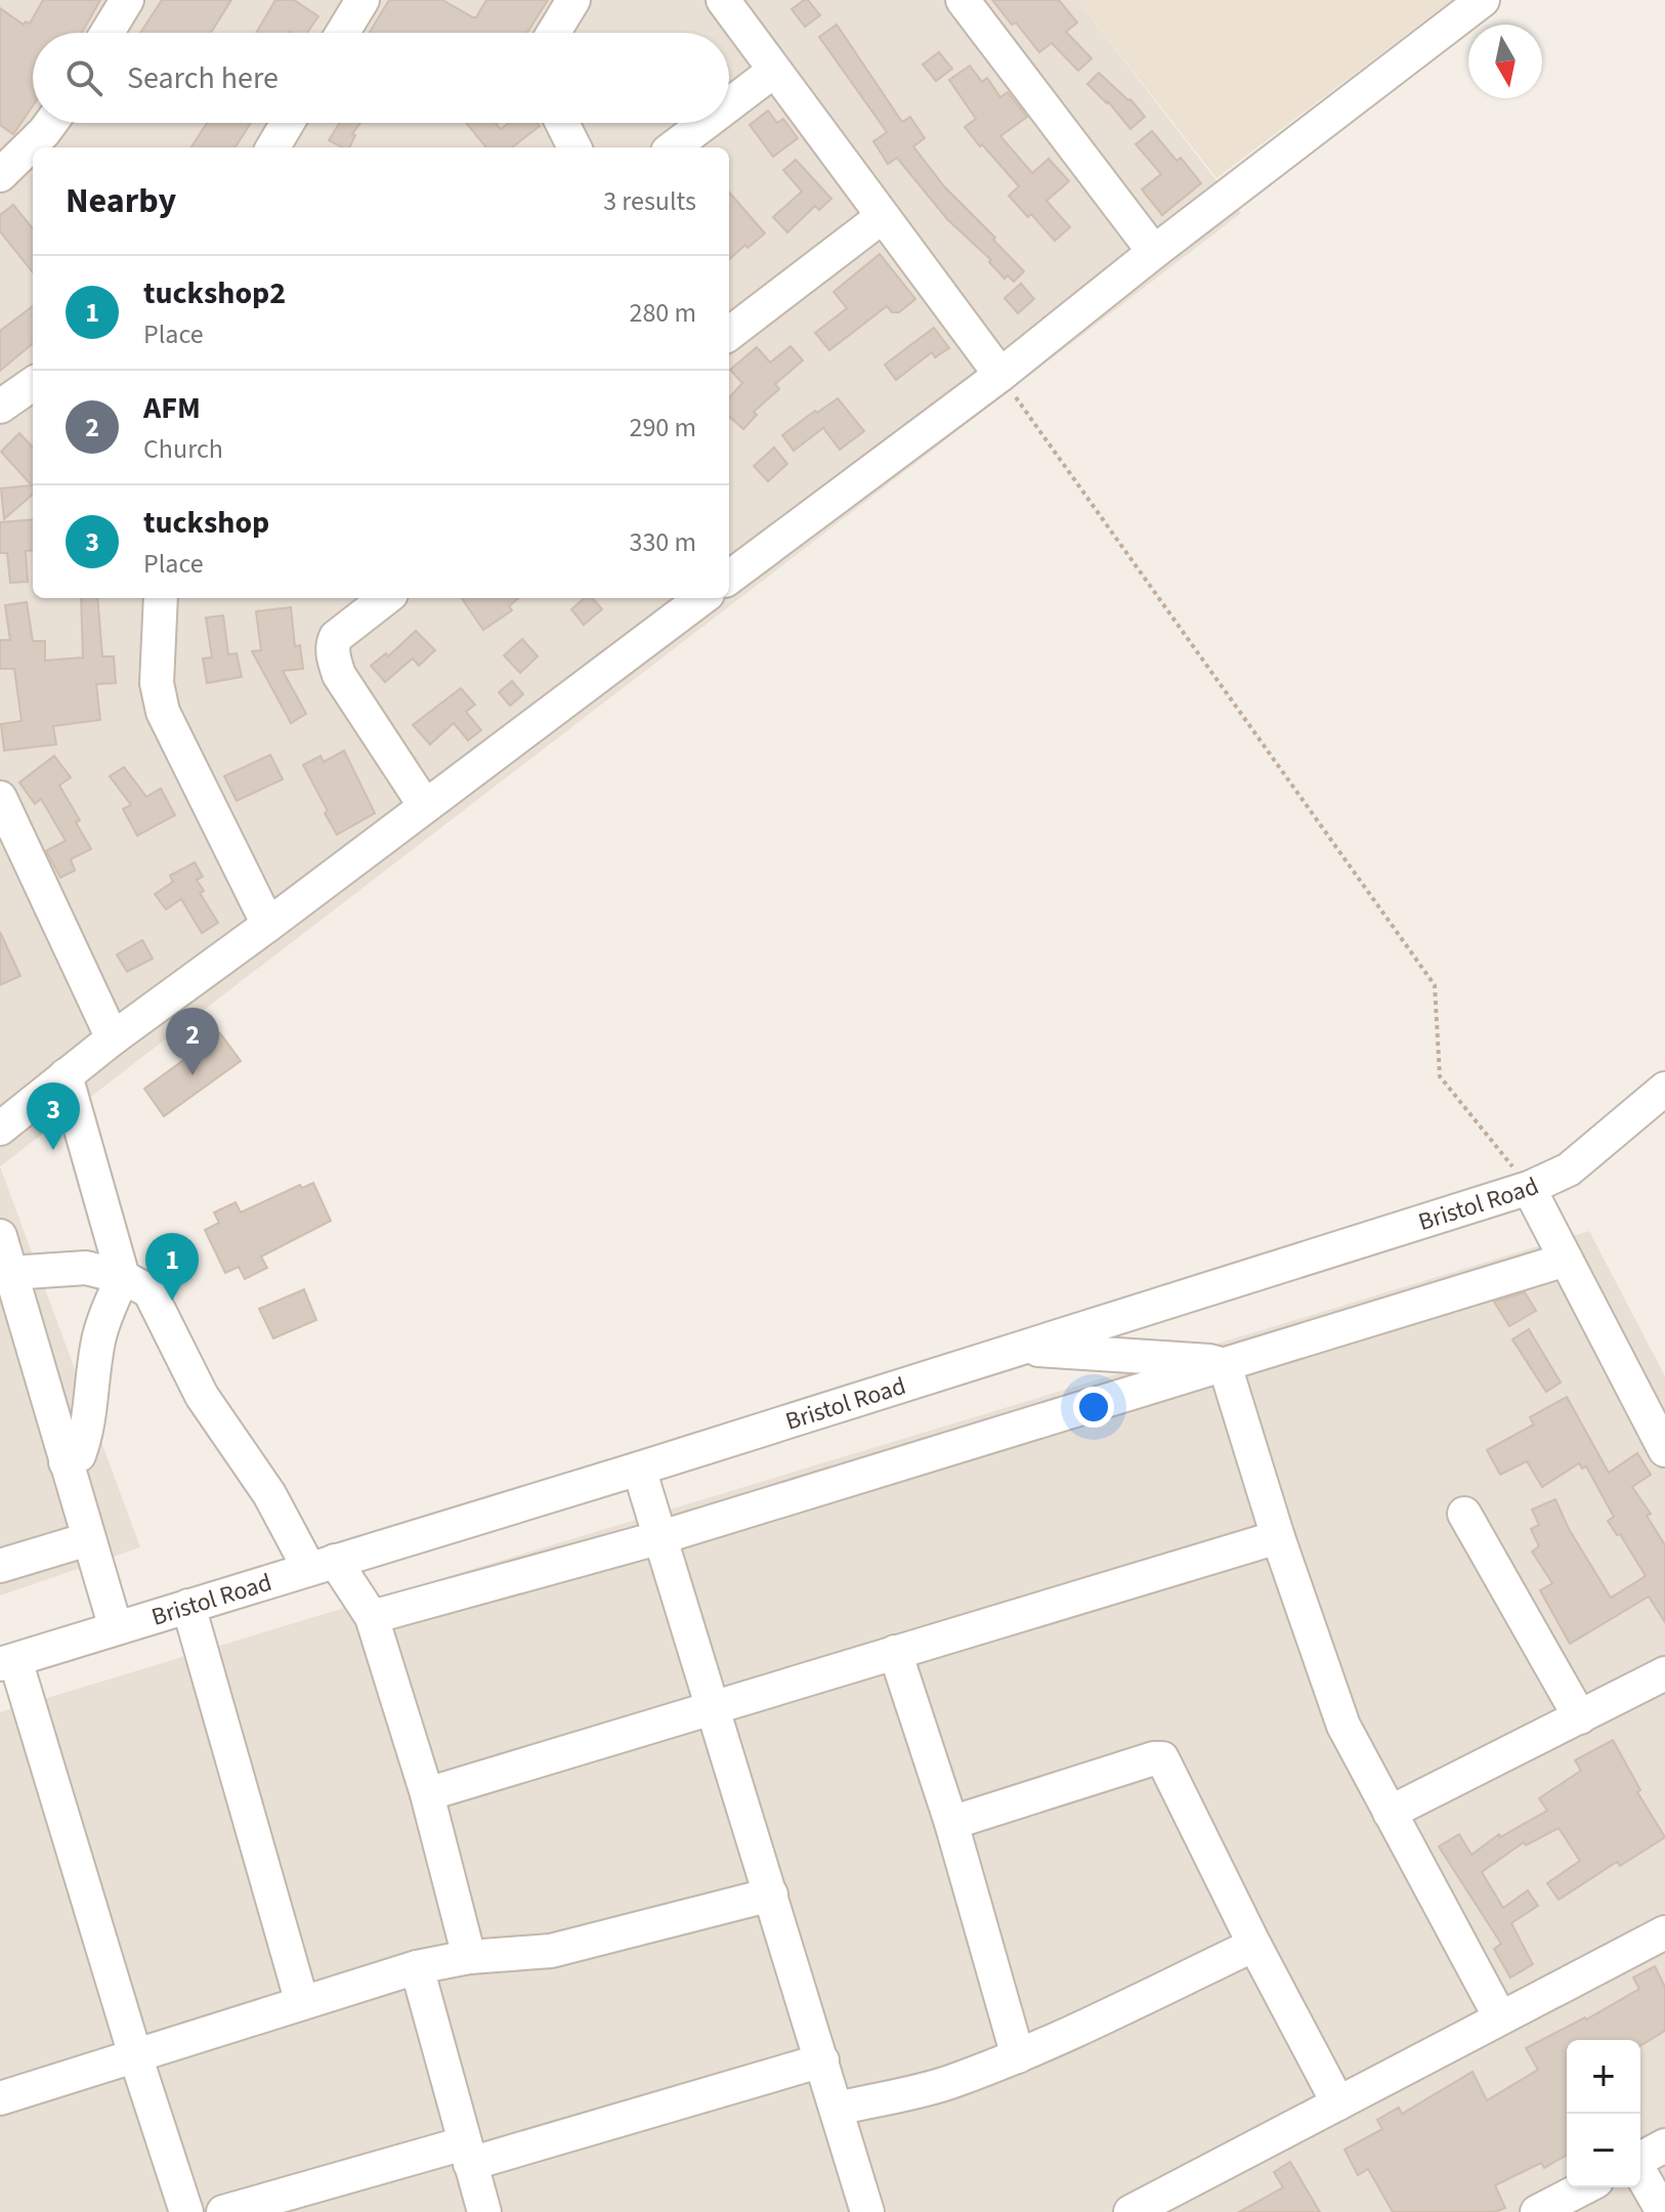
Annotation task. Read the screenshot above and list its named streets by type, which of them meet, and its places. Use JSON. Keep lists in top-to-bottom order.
{
  "streets": {
    "street": ["Bristol Road"]
  },
  "north": "bottom",
  "page": {
    "search": "Search here",
    "heading": ["Nearby", "3 results"],
    "list": [
      {
        "mark": "1",
        "name": "tuckshop2",
        "note": "Place",
        "value": "280 m"
      },
      {
        "mark": "2",
        "name": "AFM",
        "note": "Church",
        "value": "290 m"
      },
      {
        "mark": "3",
        "name": "tuckshop",
        "note": "Place",
        "value": "330 m"
      }
    ],
    "pins": ["2", "3", "1"],
    "map_buttons": ["+", "−"]
  }
}
